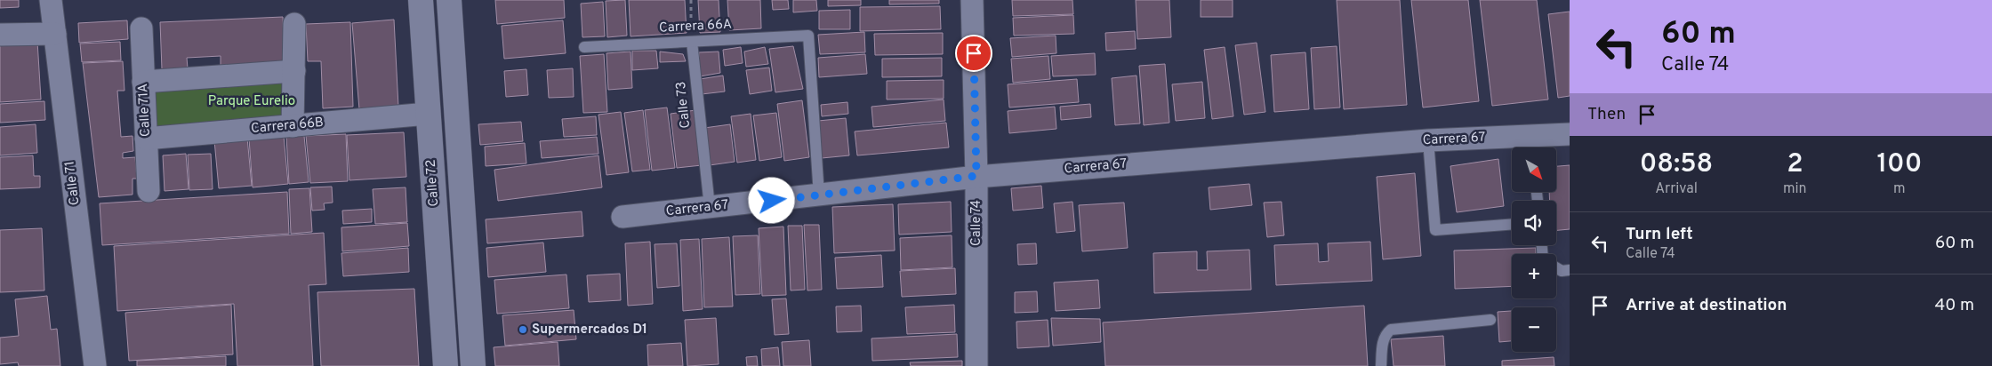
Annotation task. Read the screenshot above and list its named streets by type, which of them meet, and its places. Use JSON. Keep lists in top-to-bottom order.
{
  "streets": {
    "main road": ["Calle 72"],
    "street": [
      "Calle 71A",
      "Carrera 66B",
      "Carrera 67",
      "Calle 71",
      "Calle 74"
    ],
    "lane": ["Carrera 66A", "Calle 73"]
  },
  "crossings": [
    ["Carrera 66A", "Calle 73"],
    ["Carrera 66A", "Carrera 67"],
    ["Calle 73", "Carrera 67"],
    ["Calle 71A", "Carrera 66B"],
    ["Carrera 66B", "Calle 72"],
    ["Carrera 67", "Calle 74"]
  ],
  "parks": ["Parque Eurelio"],
  "places": ["Supermercados D1"],
  "north": "bottom right",
  "page": {
    "turn": ["60 m", "Calle 74"],
    "then": "Then",
    "eta": [
      "08:58",
      "Arrival",
      "2",
      "min",
      "100",
      "m"
    ],
    "map_buttons": ["+", "−"],
    "list": [
      {
        "name": "Turn left",
        "note": "Calle 74",
        "value": "60 m"
      },
      {
        "name": "Arrive at destination",
        "value": "40 m"
      }
    ]
  }
}
